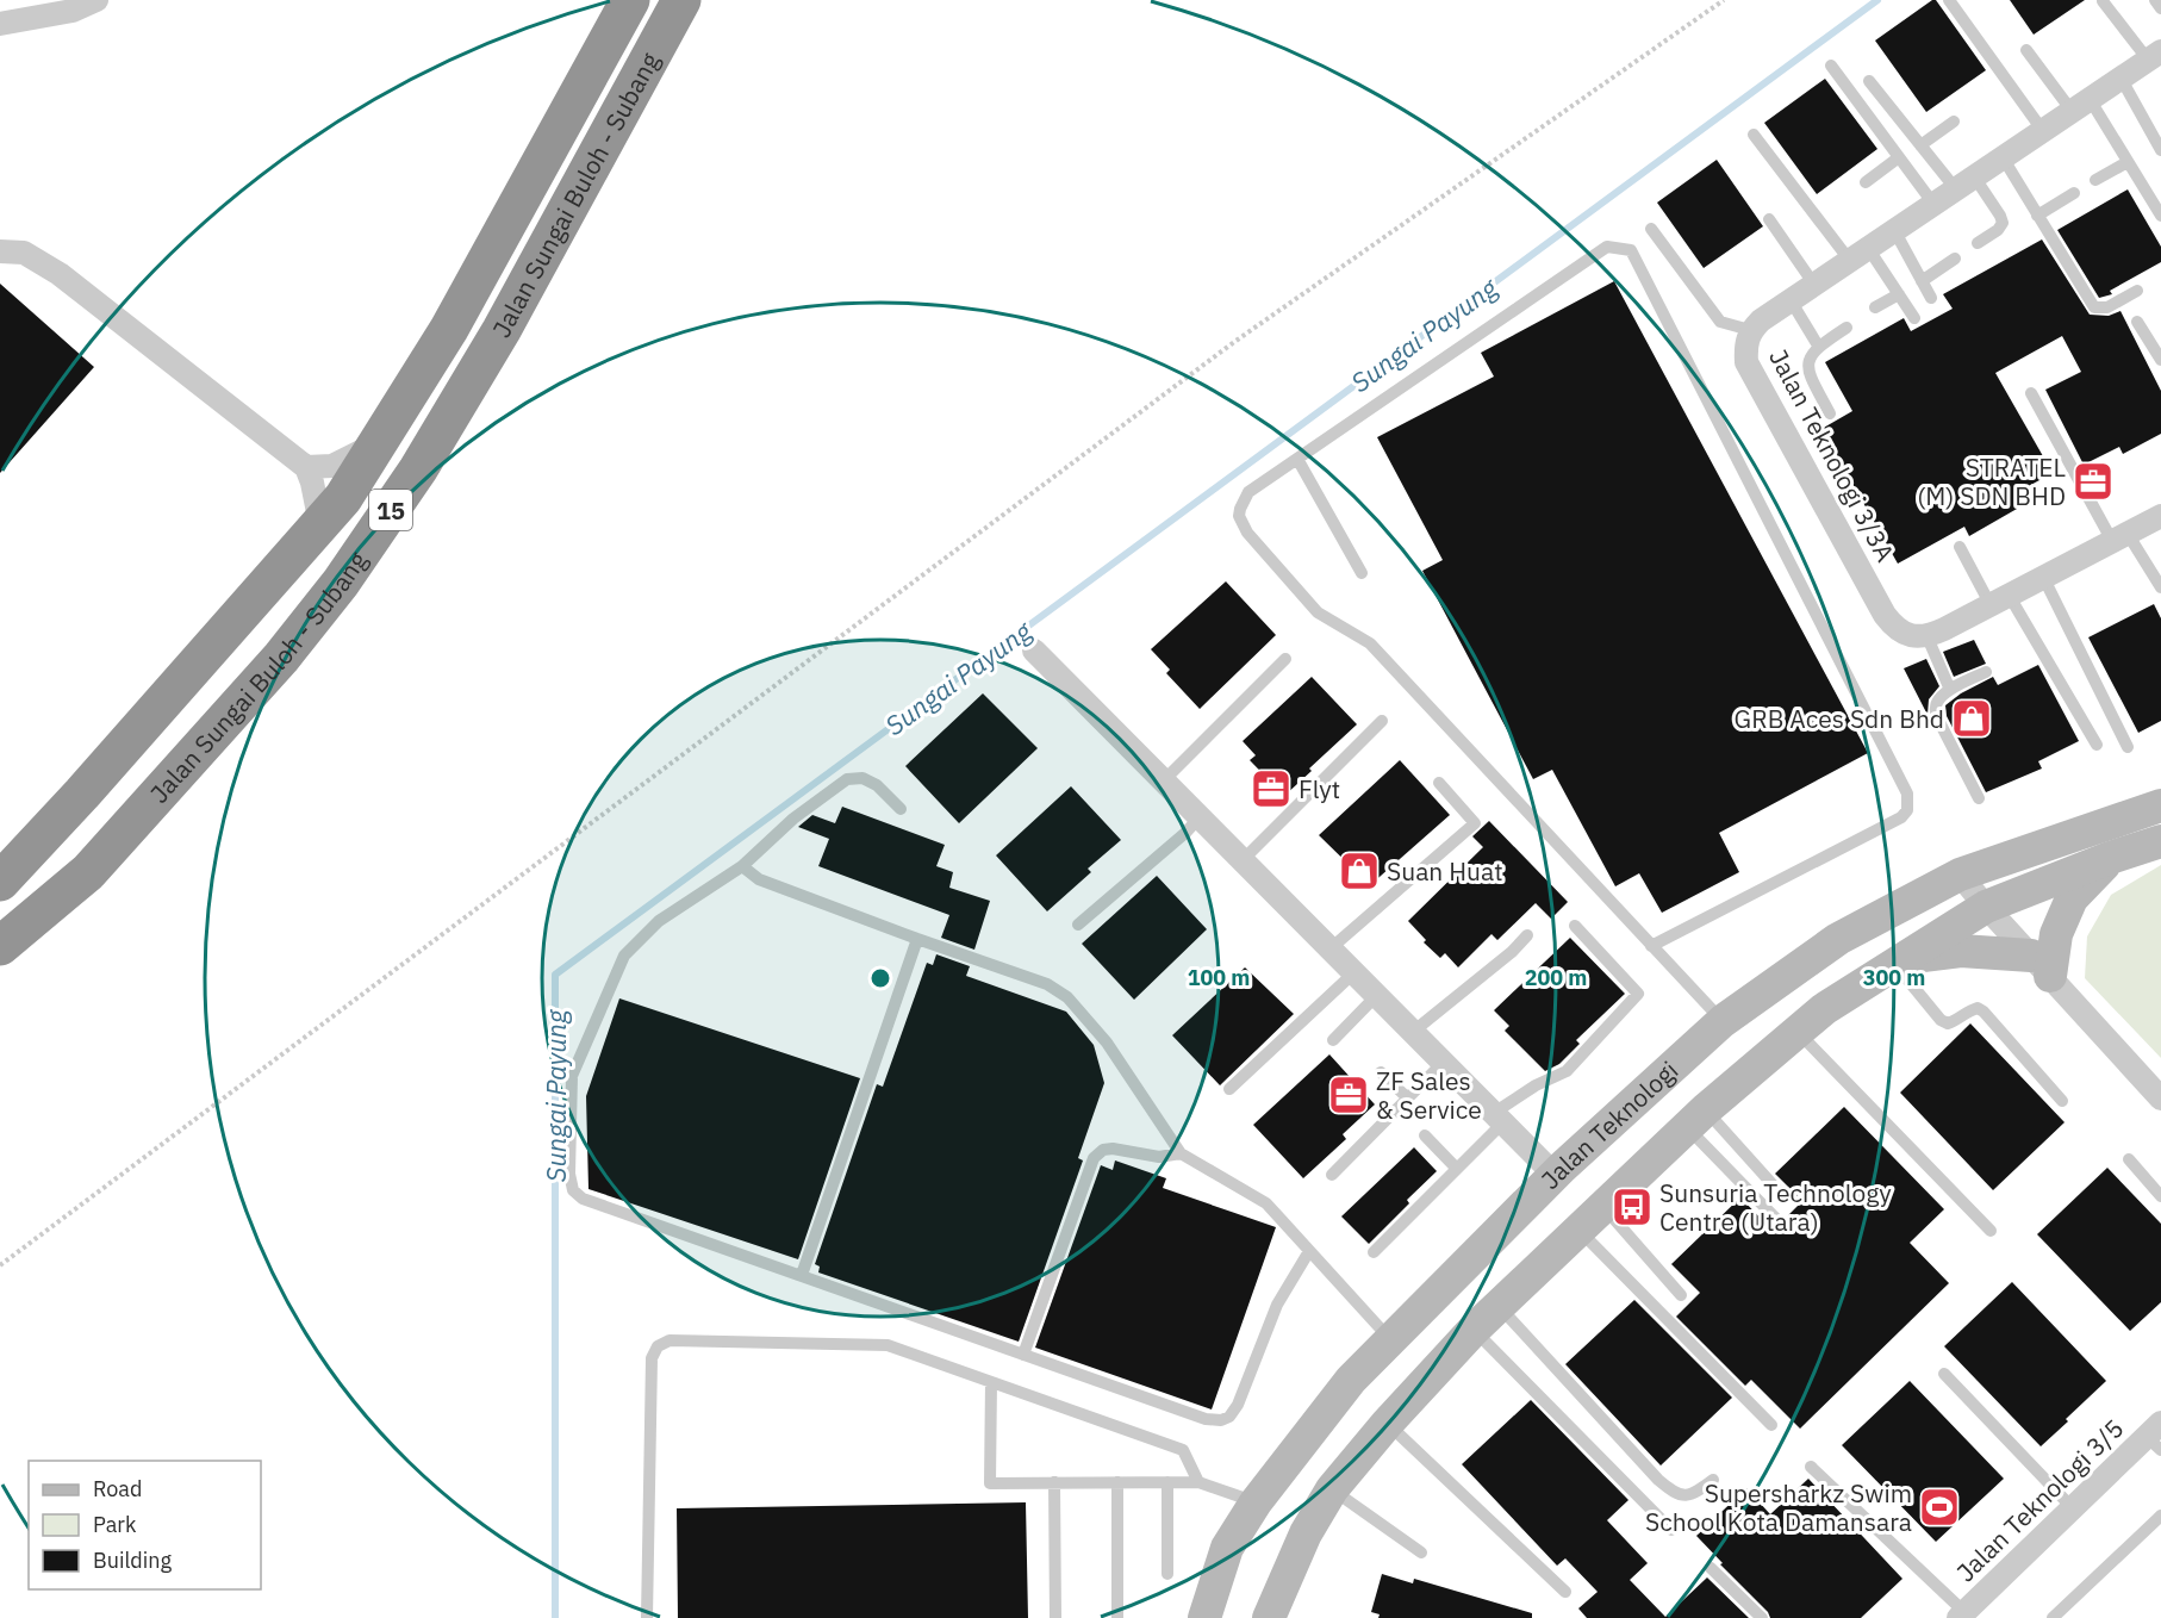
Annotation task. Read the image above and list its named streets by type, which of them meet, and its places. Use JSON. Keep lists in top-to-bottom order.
{
  "streets": {
    "highway": ["Jalan Sungai Buloh - Subang", "15"],
    "street": ["Jalan Teknologi 3/3A", "Jalan Teknologi", "Jalan Teknologi 3/5"]
  },
  "water": ["Sungai Payung"],
  "places": {
    "office": ["STRATEL (M) SDN BHD", "Flyt", "ZF Sales & Service"],
    "shop": ["GRB Aces Sdn Bhd", "Suan Huat"],
    "bus stop": ["Sunsuria Technology Centre (Utara)"],
    "sports": ["Supersharkz Swim School Kota Damansara"]
  },
  "legend": ["Road", "Park", "Building"],
  "rings": ["100 m", "200 m", "300 m"]
}
